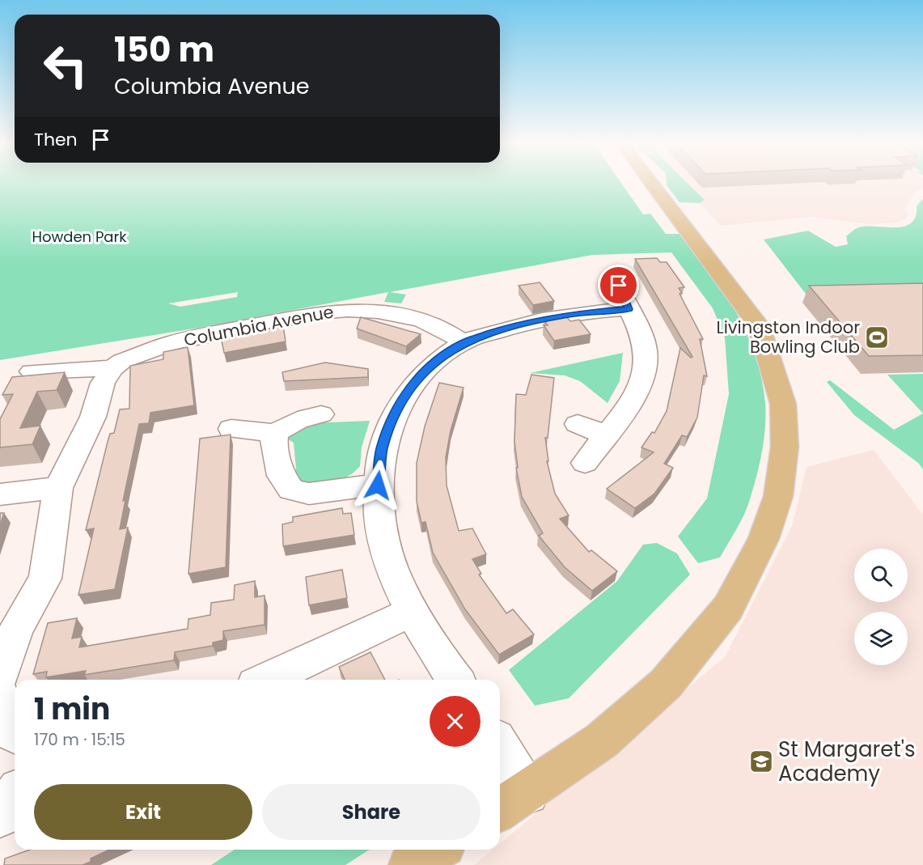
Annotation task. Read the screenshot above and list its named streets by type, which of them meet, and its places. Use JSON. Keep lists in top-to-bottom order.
{
  "streets": {
    "street": ["Columbia Avenue"]
  },
  "parks": ["Howden Park"],
  "places": {
    "sports": ["Livingston Indoor Bowling Club"],
    "school or university": ["St Margaret's Academy"]
  },
  "page": {
    "turn": ["150 m", "Columbia Avenue"],
    "then": "Then",
    "heading": ["1 min", "170 m · 15:15"],
    "buttons": ["Exit", "Share"]
  }
}
